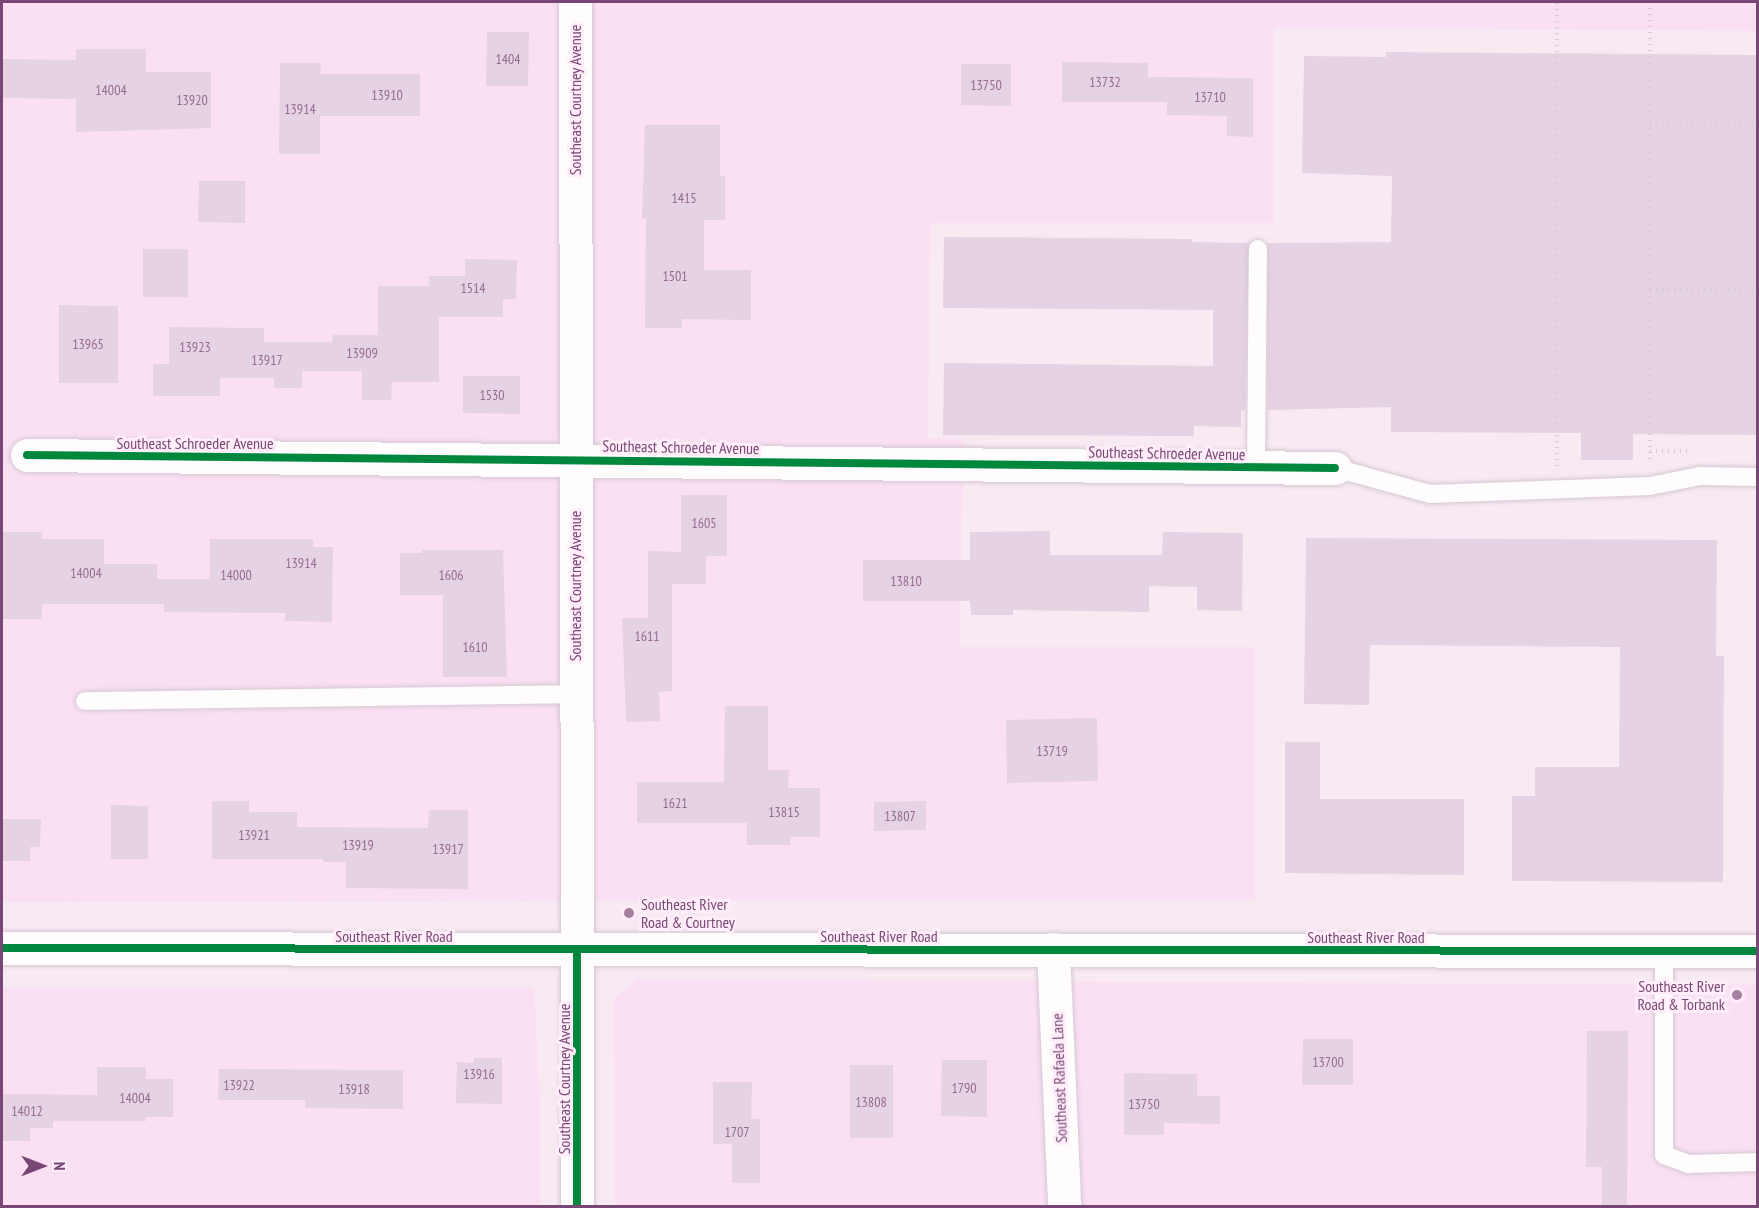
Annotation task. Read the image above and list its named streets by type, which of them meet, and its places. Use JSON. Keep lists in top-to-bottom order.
{
  "streets": {
    "street": [
      "Southeast Courtney Avenue",
      "Southeast Schroeder Avenue",
      "Southeast River Road",
      "Southeast Rafaela Lane"
    ]
  },
  "crossings": [
    ["Southeast Courtney Avenue", "Southeast Schroeder Avenue"],
    ["Southeast Courtney Avenue", "Southeast River Road"],
    ["Southeast River Road", "Southeast Rafaela Lane"]
  ],
  "places": ["Southeast River Road & Courtney", "Southeast River Road & Torbank"],
  "house_numbers": [
    "1404",
    "13732",
    "13750",
    "14004",
    "13910",
    "13710",
    "13920",
    "13914",
    "1415",
    "1501",
    "1514",
    "13965",
    "13923",
    "13909",
    "13917",
    "1530",
    "1605",
    "13914",
    "14004",
    "14000",
    "1606",
    "13810",
    "1611",
    "1610",
    "13719",
    "1621",
    "13815",
    "13807",
    "13921",
    "13919",
    "13917",
    "13700",
    "13916",
    "13922",
    "1790",
    "13918",
    "14004",
    "13808",
    "13750",
    "14012",
    "1707"
  ],
  "north": "right"
}
